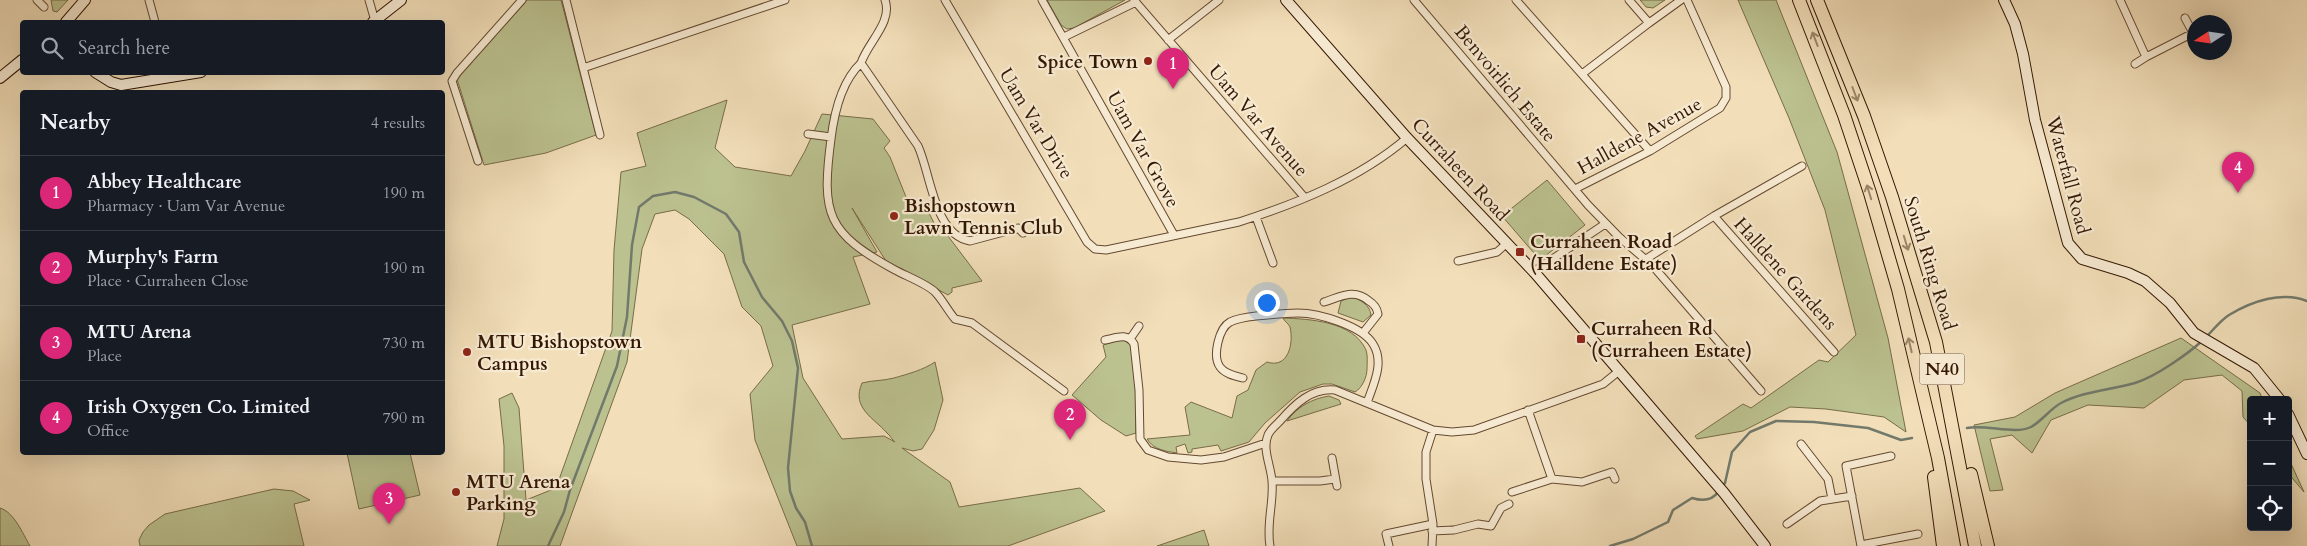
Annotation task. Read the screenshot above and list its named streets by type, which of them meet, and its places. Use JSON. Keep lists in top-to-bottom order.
{
  "streets": {
    "highway": ["South Ring Road", "N40"],
    "street": [
      "Benvoirlich Estate",
      "Uam Var Avenue",
      "Uam Var Drive",
      "Halldene Avenue",
      "Uam Var Grove",
      "Curraheen Road",
      "Waterfall Road",
      "Halldene Gardens"
    ]
  },
  "crossings": [
    ["Benvoirlich Estate", "Halldene Avenue"],
    ["Uam Var Avenue", "Uam Var Drive"],
    ["Uam Var Avenue", "Uam Var Grove"],
    ["Uam Var Drive", "Uam Var Grove"],
    ["Uam Var Drive", "Curraheen Road"]
  ],
  "places": {
    "other": [
      "Spice Town",
      "Bishopstown Lawn Tennis Club",
      "MTU Bishopstown Campus",
      "MTU Arena Parking"
    ],
    "transit": ["Curraheen Road (Halldene Estate)", "Curraheen Rd (Curraheen Estate)"]
  },
  "north": "left",
  "page": {
    "search": "Search here",
    "pins": [
      "1",
      "4",
      "2",
      "3"
    ],
    "heading": ["Nearby", "4 results"],
    "list": [
      {
        "mark": "1",
        "name": "Abbey Healthcare",
        "note": "Pharmacy · Uam Var Avenue",
        "value": "190 m"
      },
      {
        "mark": "2",
        "name": "Murphy's Farm",
        "note": "Place · Curraheen Close",
        "value": "190 m"
      },
      {
        "mark": "3",
        "name": "MTU Arena",
        "note": "Place",
        "value": "730 m"
      },
      {
        "mark": "4",
        "name": "Irish Oxygen Co. Limited",
        "note": "Office",
        "value": "790 m"
      }
    ],
    "map_buttons": ["+", "−"]
  }
}
